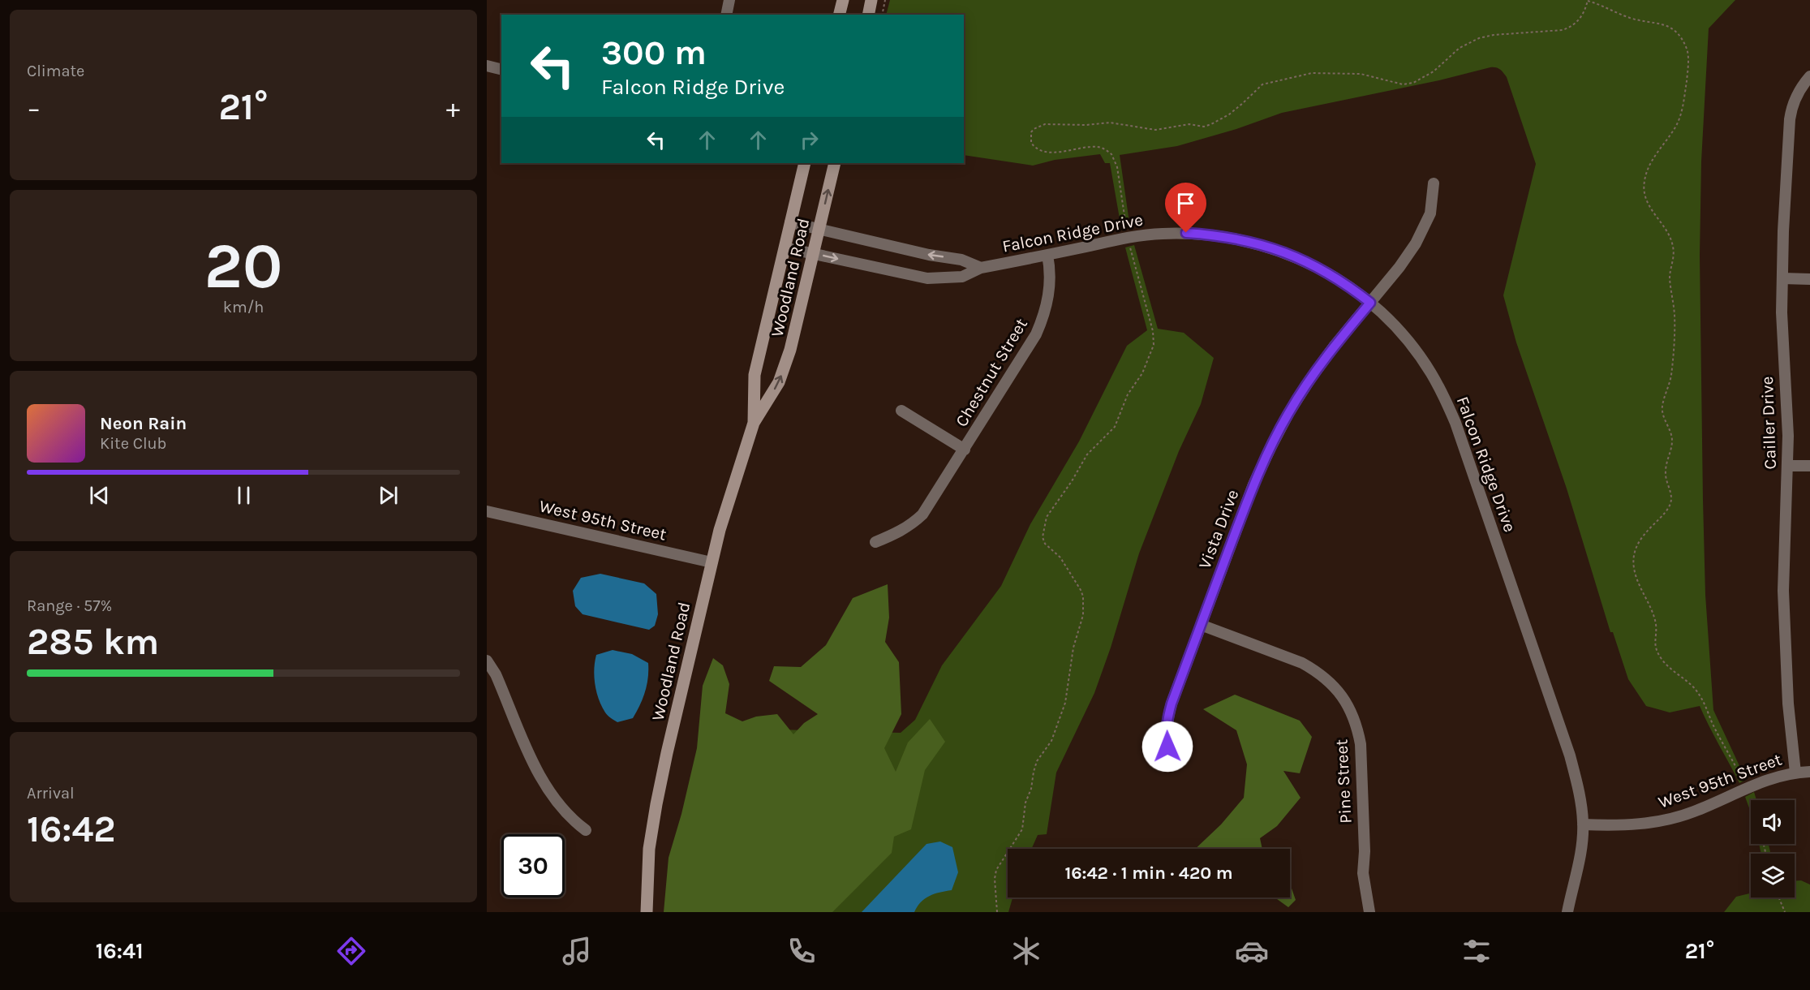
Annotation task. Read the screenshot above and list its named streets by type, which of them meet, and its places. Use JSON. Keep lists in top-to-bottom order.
{
  "streets": {
    "main road": ["Woodland Road"],
    "street": [
      "Falcon Ridge Drive",
      "Chestnut Street",
      "Cailler Drive",
      "West 95th Street",
      "Vista Drive",
      "Pine Street"
    ]
  },
  "crossings": [
    ["Falcon Ridge Drive", "Woodland Road"],
    ["Falcon Ridge Drive", "Chestnut Street"],
    ["Falcon Ridge Drive", "West 95th Street"],
    ["Falcon Ridge Drive", "Vista Drive"],
    ["Woodland Road", "West 95th Street"],
    ["Cailler Drive", "West 95th Street"],
    ["Vista Drive", "Pine Street"]
  ],
  "page": {
    "tile": [
      "Climate",
      ["20", "km/h"],
      ["Range · 57%", "285 km"],
      ["Arrival", "16:42"]
    ],
    "turn": ["300 m", "Falcon Ridge Drive"],
    "heat": ["−", "21°", "+"],
    "song": ["Neon Rain", "Kite Club"],
    "limit": "30",
    "trip": "16:42 · 1 min · 420 m",
    "tabs": ["16:41", "21°"]
  }
}
